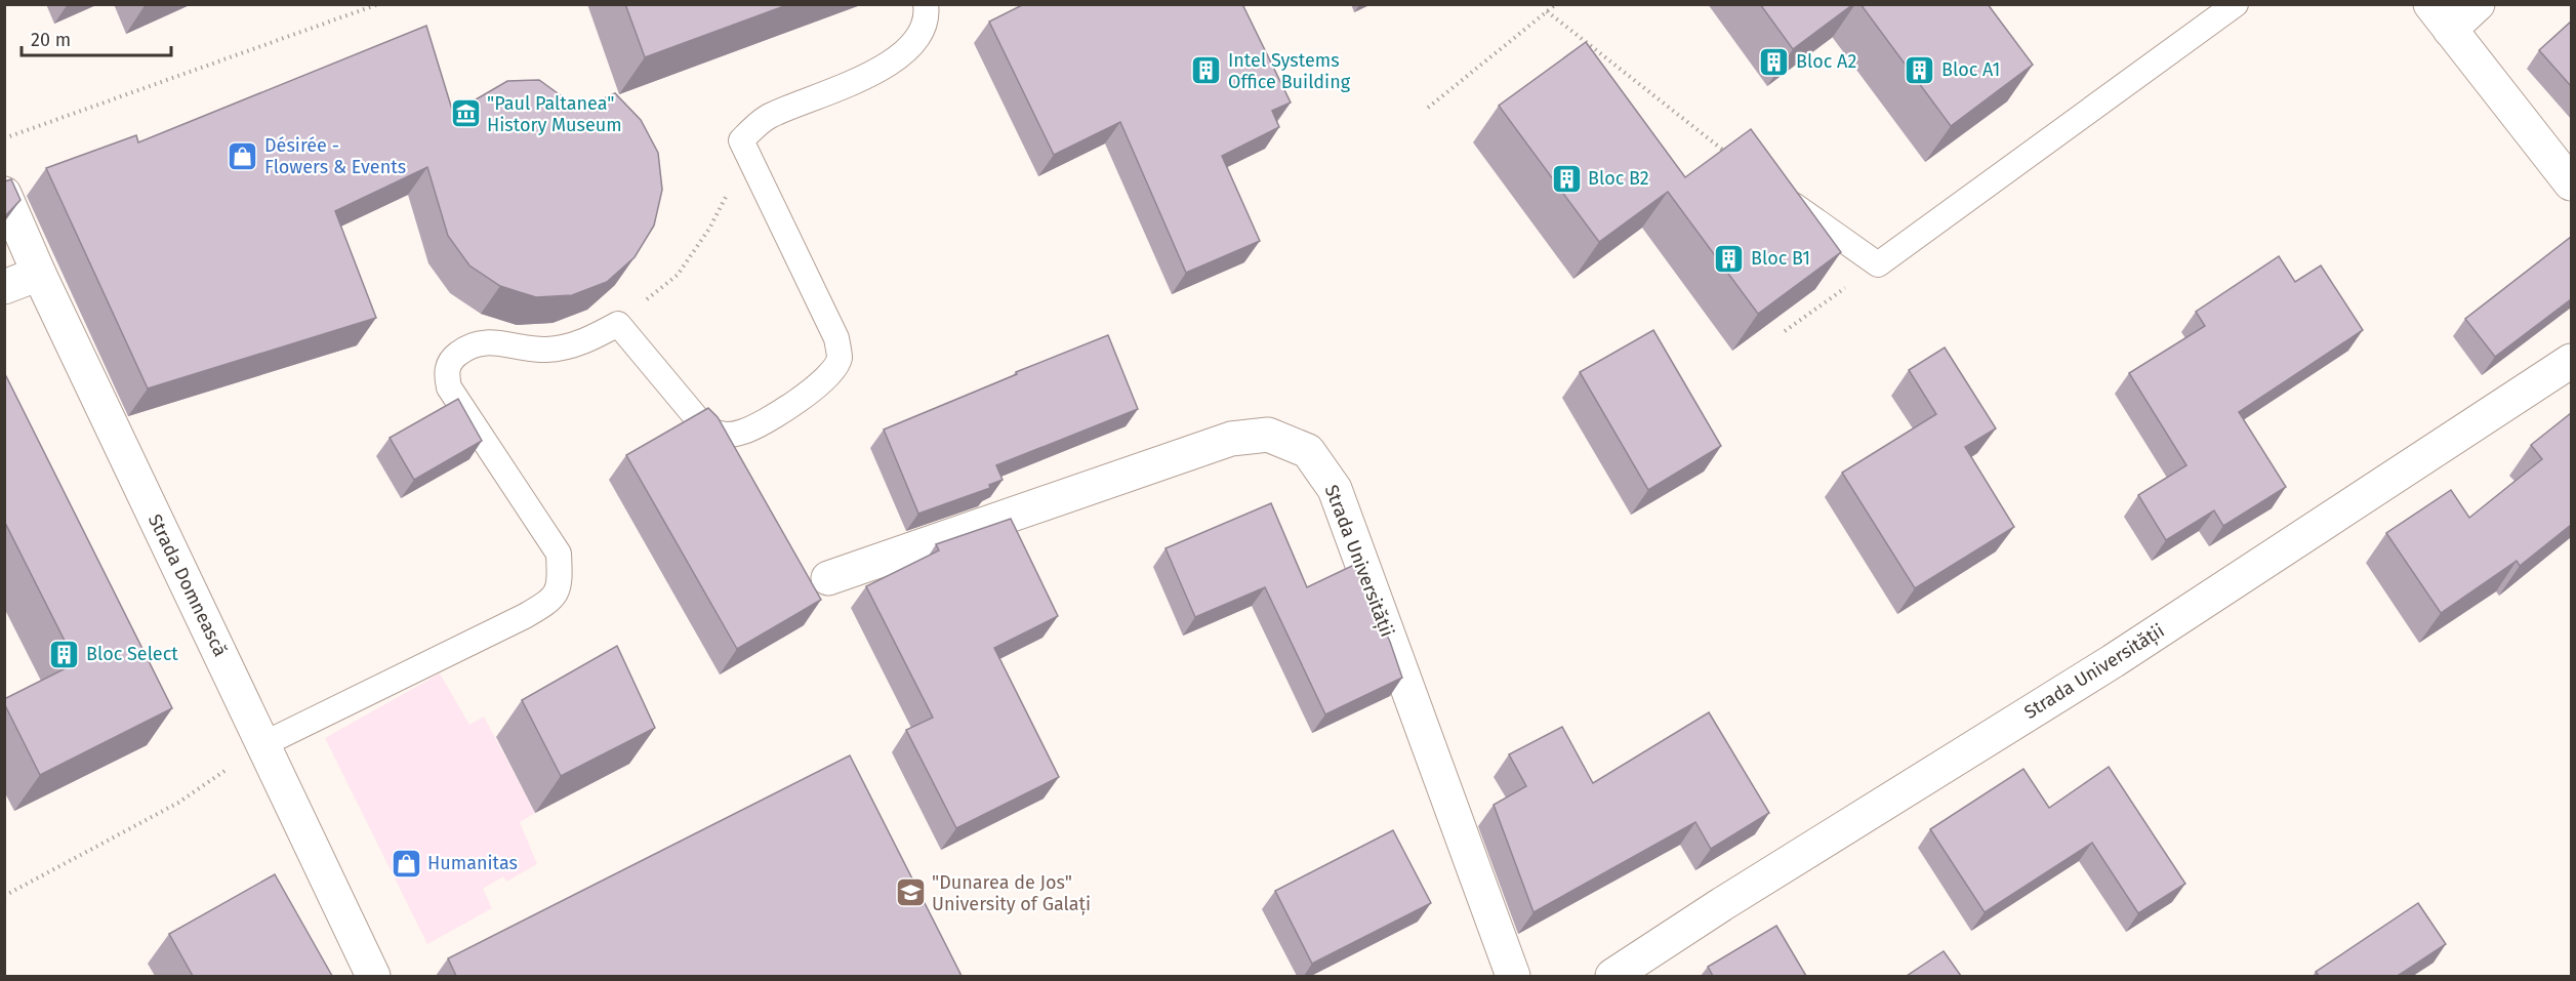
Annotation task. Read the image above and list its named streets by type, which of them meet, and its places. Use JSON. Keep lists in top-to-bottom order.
{
  "streets": {
    "street": ["Strada Universității", "Strada Domnească"]
  },
  "places": {
    "building": [
      "Bloc A2",
      "Bloc A1",
      "Intel Systems Office Building",
      "Bloc B2",
      "Bloc B1",
      "Bloc Select"
    ],
    "museum": ["\"Paul Paltanea\" History Museum"],
    "shop": ["Désirée - Flowers & Events", "Humanitas"],
    "school or university": ["\"Dunarea de Jos\" University of Galați"]
  },
  "scale_bar": "20 m"
}
